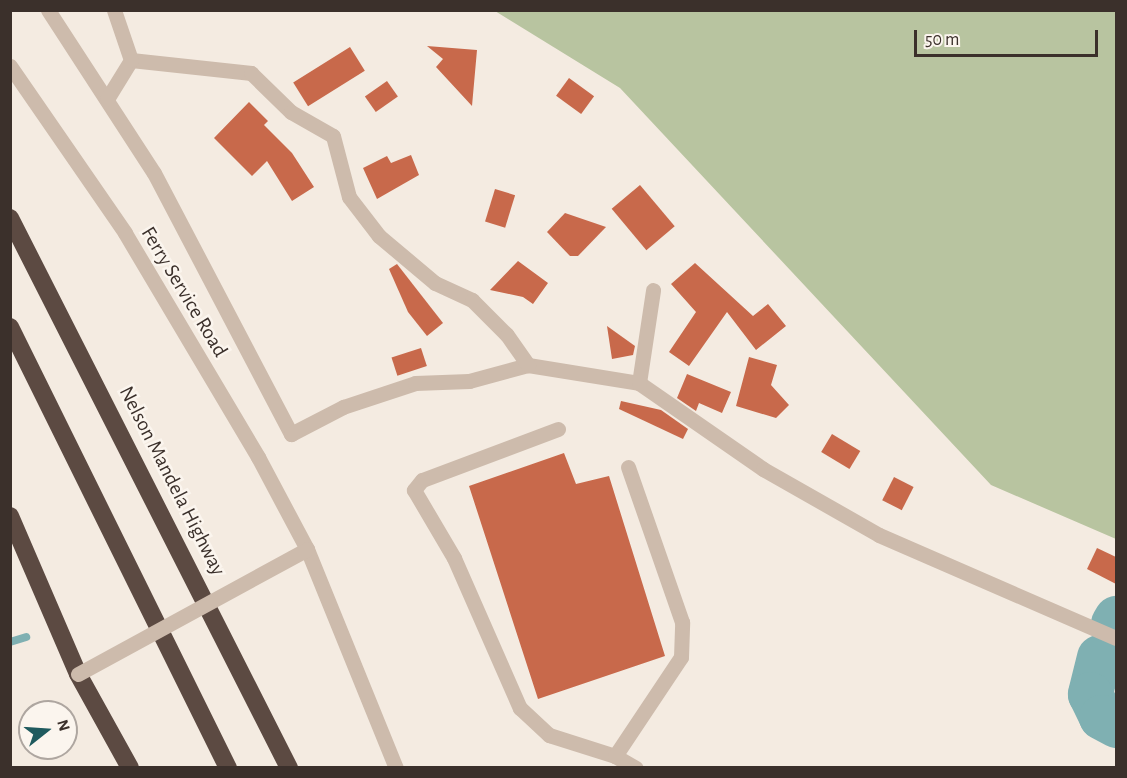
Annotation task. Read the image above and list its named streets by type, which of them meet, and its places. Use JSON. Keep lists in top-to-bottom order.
{
  "streets": {
    "highway": ["Nelson Mandela Highway"],
    "street": ["Ferry Service Road"]
  },
  "scale_bar": "50 m",
  "north": "right"
}
